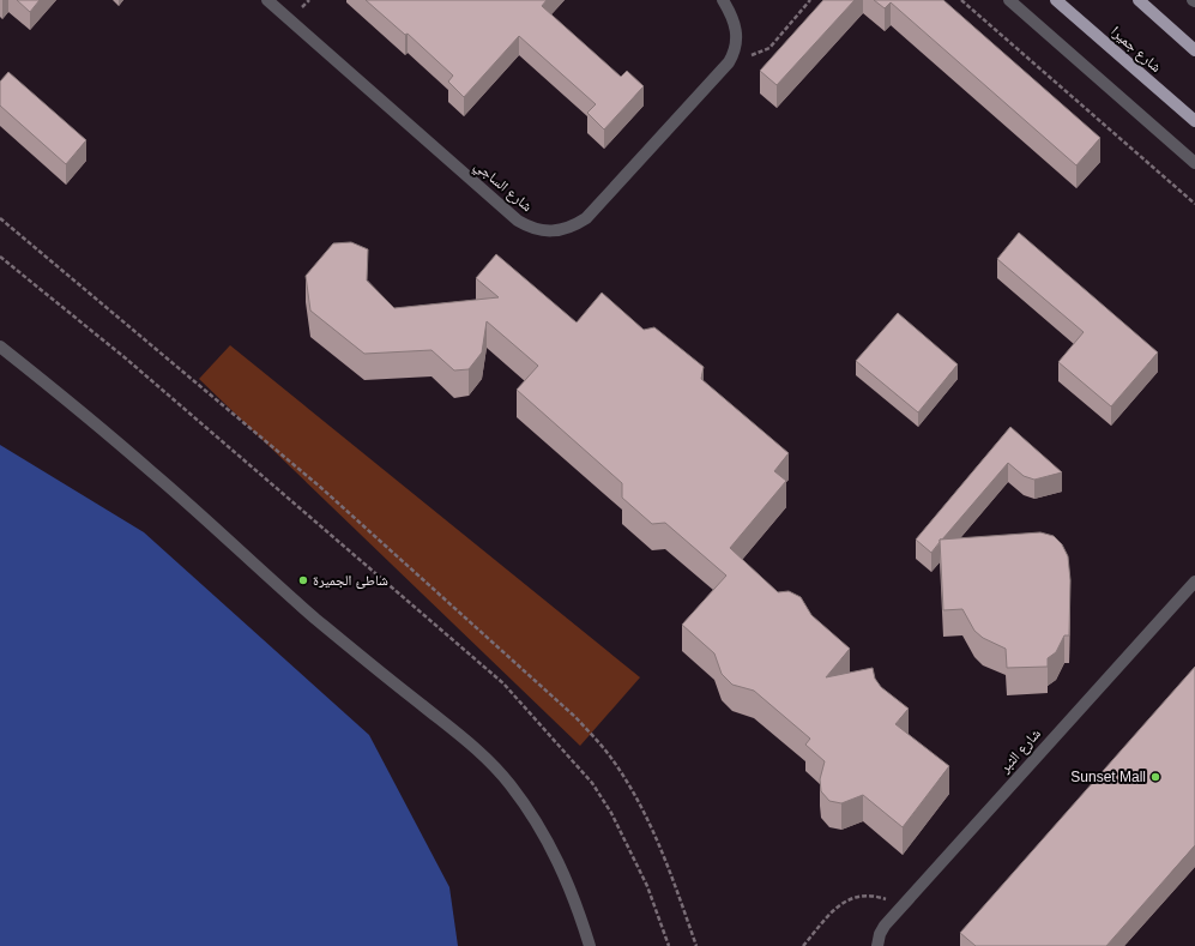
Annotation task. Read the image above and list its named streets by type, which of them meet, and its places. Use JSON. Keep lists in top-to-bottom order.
{
  "streets": {
    "main road": ["شارع جميرا"],
    "street": ["شارع الساجي", "شارع الثبر"]
  },
  "places": ["شاطئ الجميرة", "Sunset Mall"]
}
